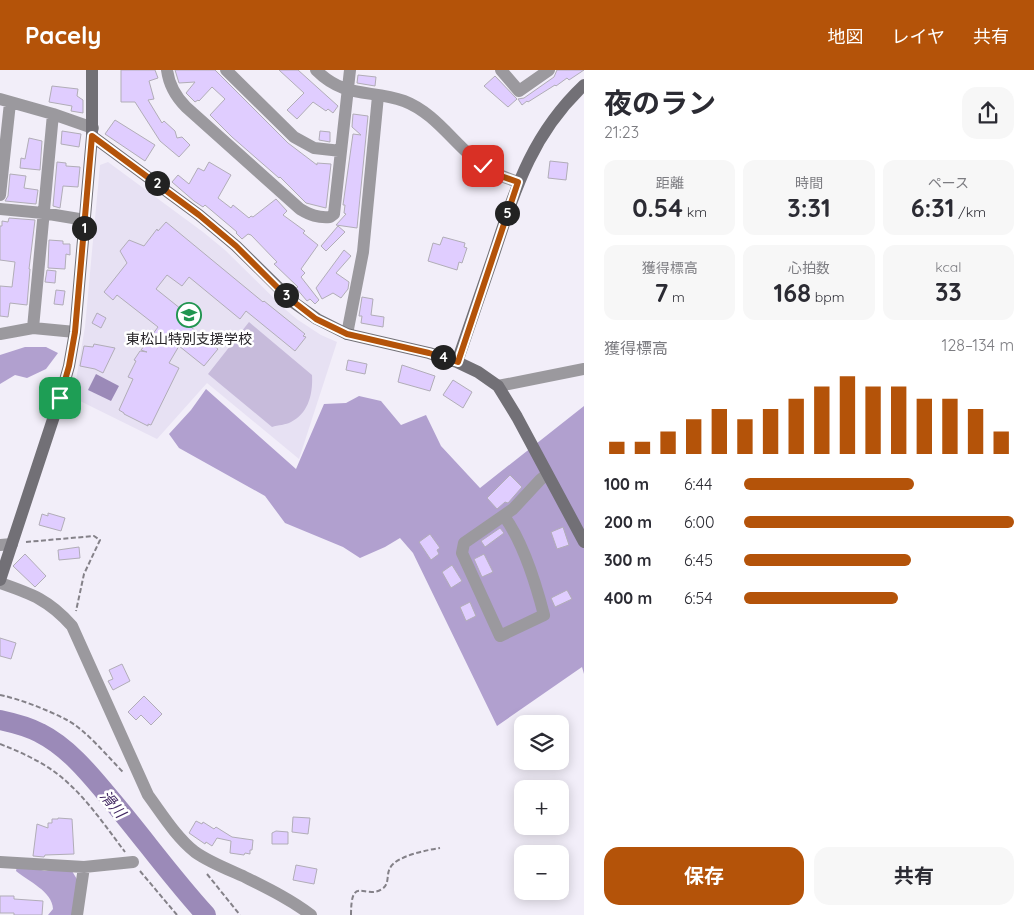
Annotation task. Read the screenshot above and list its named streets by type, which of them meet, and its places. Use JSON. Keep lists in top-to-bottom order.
{
  "water": ["滑川"],
  "places": {
    "school or university": ["東松山特別支援学校"]
  },
  "page": {
    "header": "Pacely",
    "nav": ["地図", "レイヤ", "共有"],
    "heading": ["夜のラン", "21:23"],
    "stats": [
      ["距離", "0.54 km"],
      ["時間", "3:31"],
      ["ペース", "6:31 /km"],
      ["獲得標高", "7 m"],
      ["心拍数", "168 bpm"],
      ["kcal", "33"]
    ],
    "pins": [
      "2",
      "5",
      "1",
      "3",
      "4"
    ],
    "chart": ["獲得標高", "128–134 m"],
    "list": [
      {
        "name": "100 m",
        "note": "6:44"
      },
      {
        "name": "200 m",
        "note": "6:00"
      },
      {
        "name": "300 m",
        "note": "6:45"
      },
      {
        "name": "400 m",
        "note": "6:54"
      }
    ],
    "map_buttons": ["+", "−"],
    "buttons": ["保存", "共有"]
  }
}
